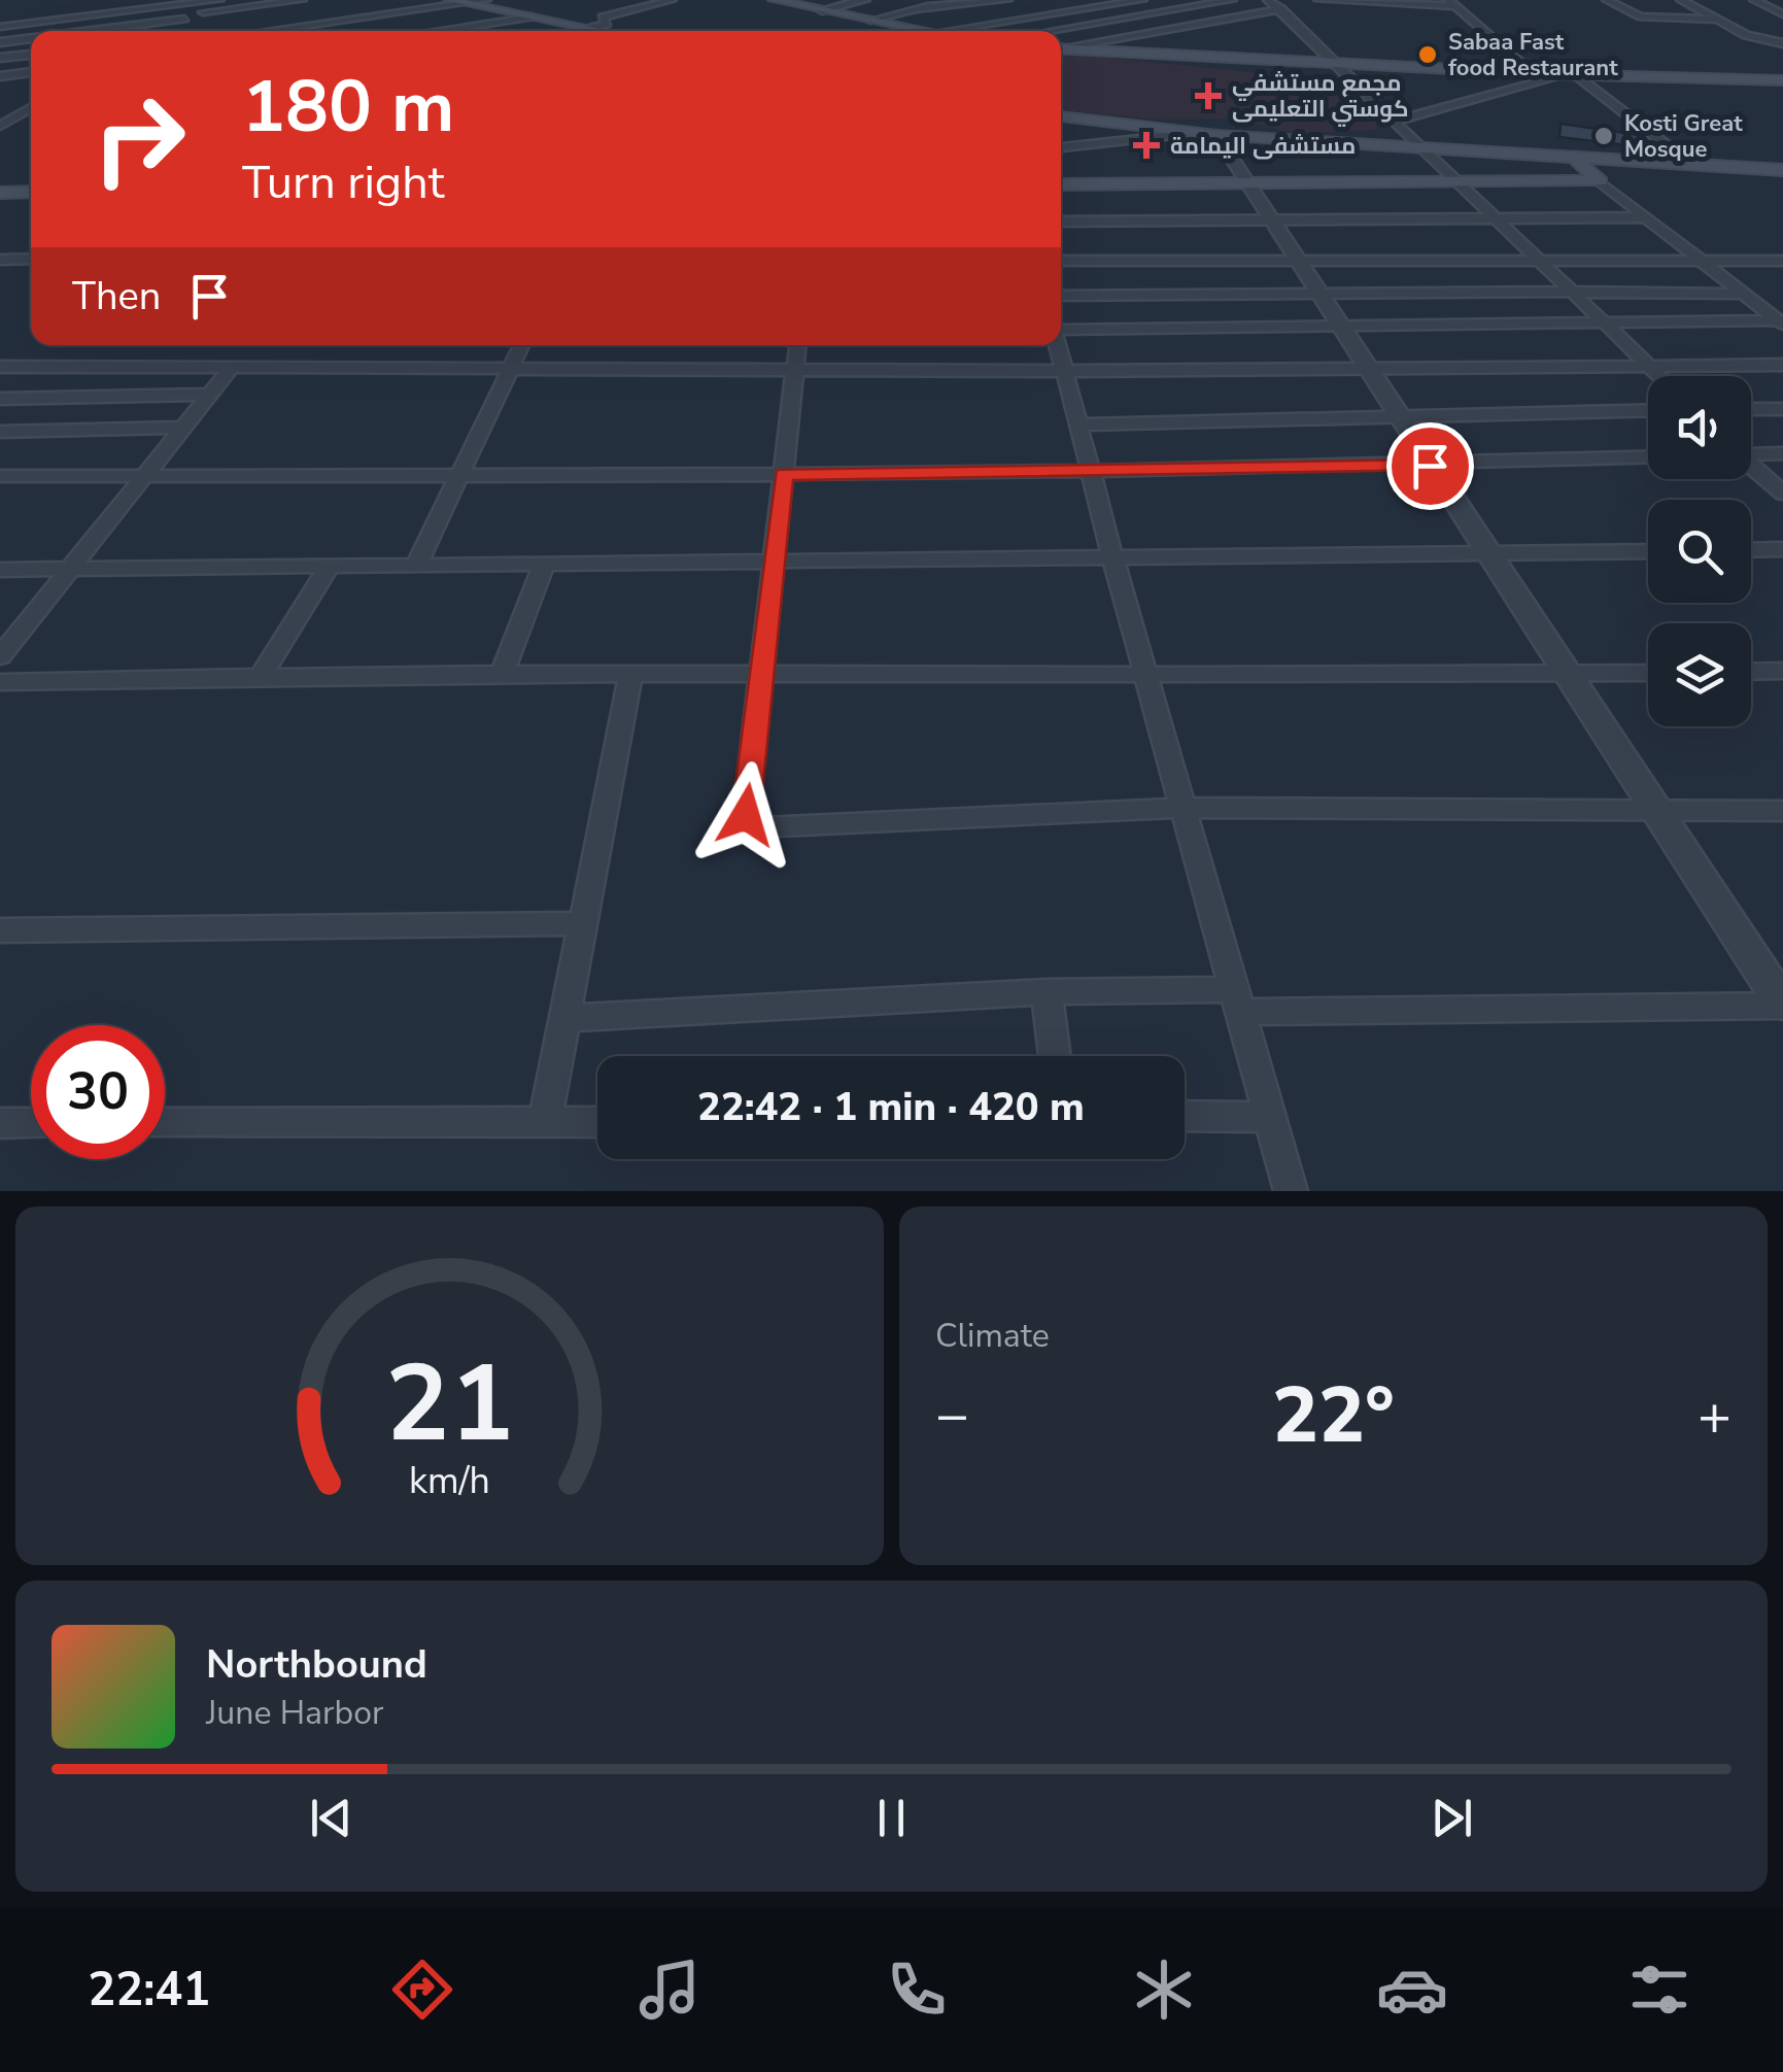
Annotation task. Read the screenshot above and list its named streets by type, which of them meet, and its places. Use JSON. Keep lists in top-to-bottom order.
{
  "places": {
    "other": ["Sabaa Fast food Restaurant", "Kosti Great Mosque"],
    "health": ["مجمع مستشفي كوستي التعليمى", "مستشفى اليمامة"]
  },
  "page": {
    "turn": ["180 m", "Turn right"],
    "then": "Then",
    "limit": "30",
    "trip": "22:42 · 1 min · 420 m",
    "tile": "Climate",
    "heat": ["−", "22°", "+"],
    "song": ["Northbound", "June Harbor"],
    "tabs": "22:41",
    "gauge": ["21", "km/h"]
  }
}
